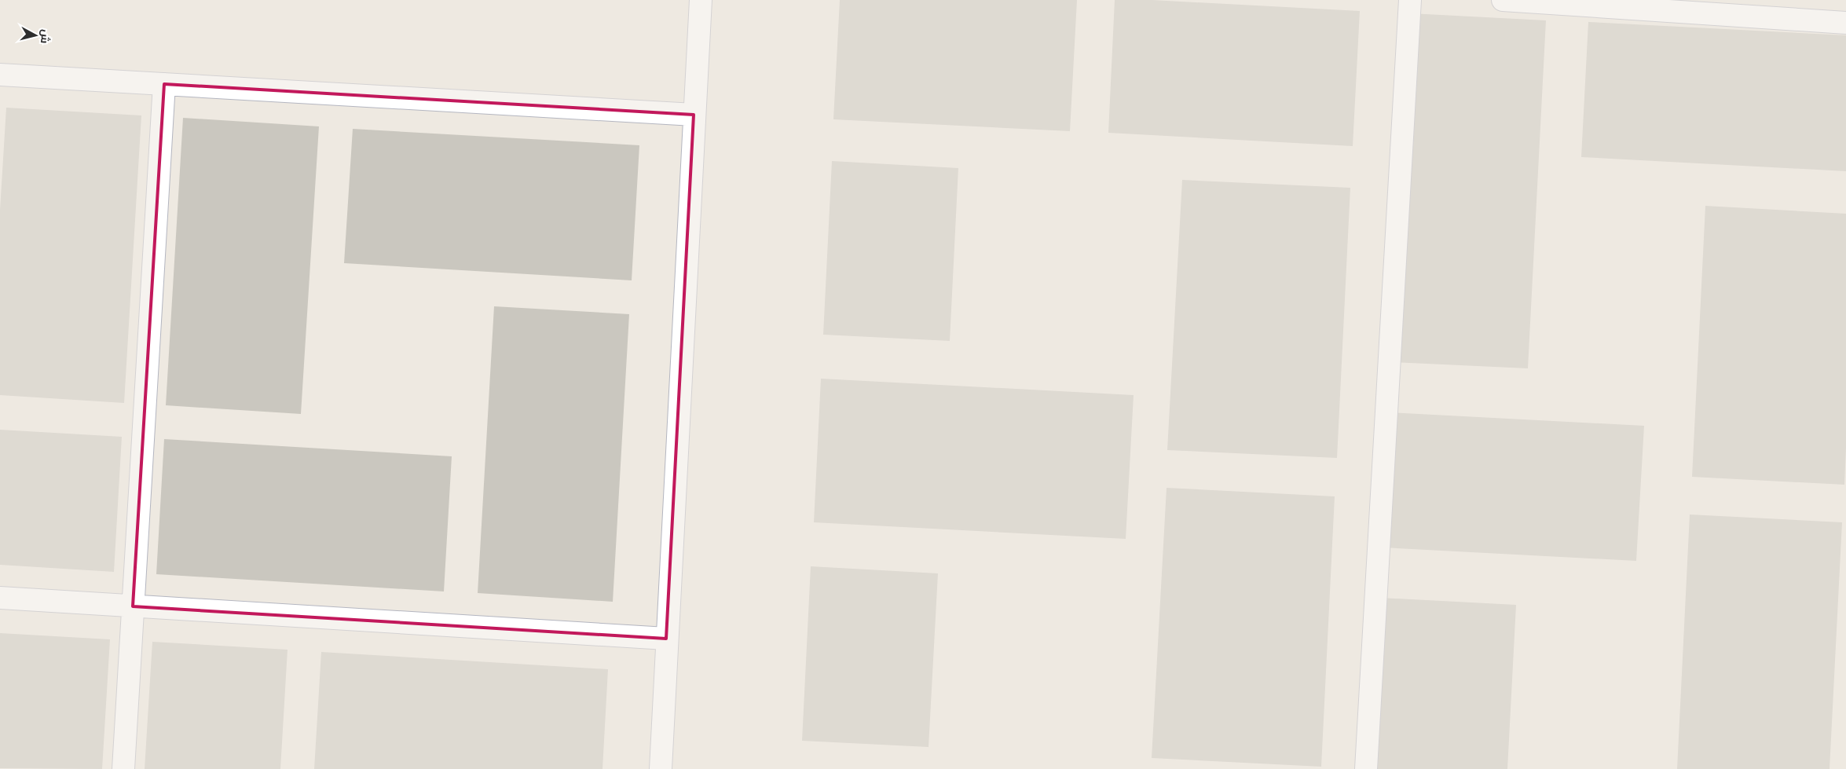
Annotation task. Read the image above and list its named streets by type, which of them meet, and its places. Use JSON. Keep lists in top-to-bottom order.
{
  "north": "right"
}
